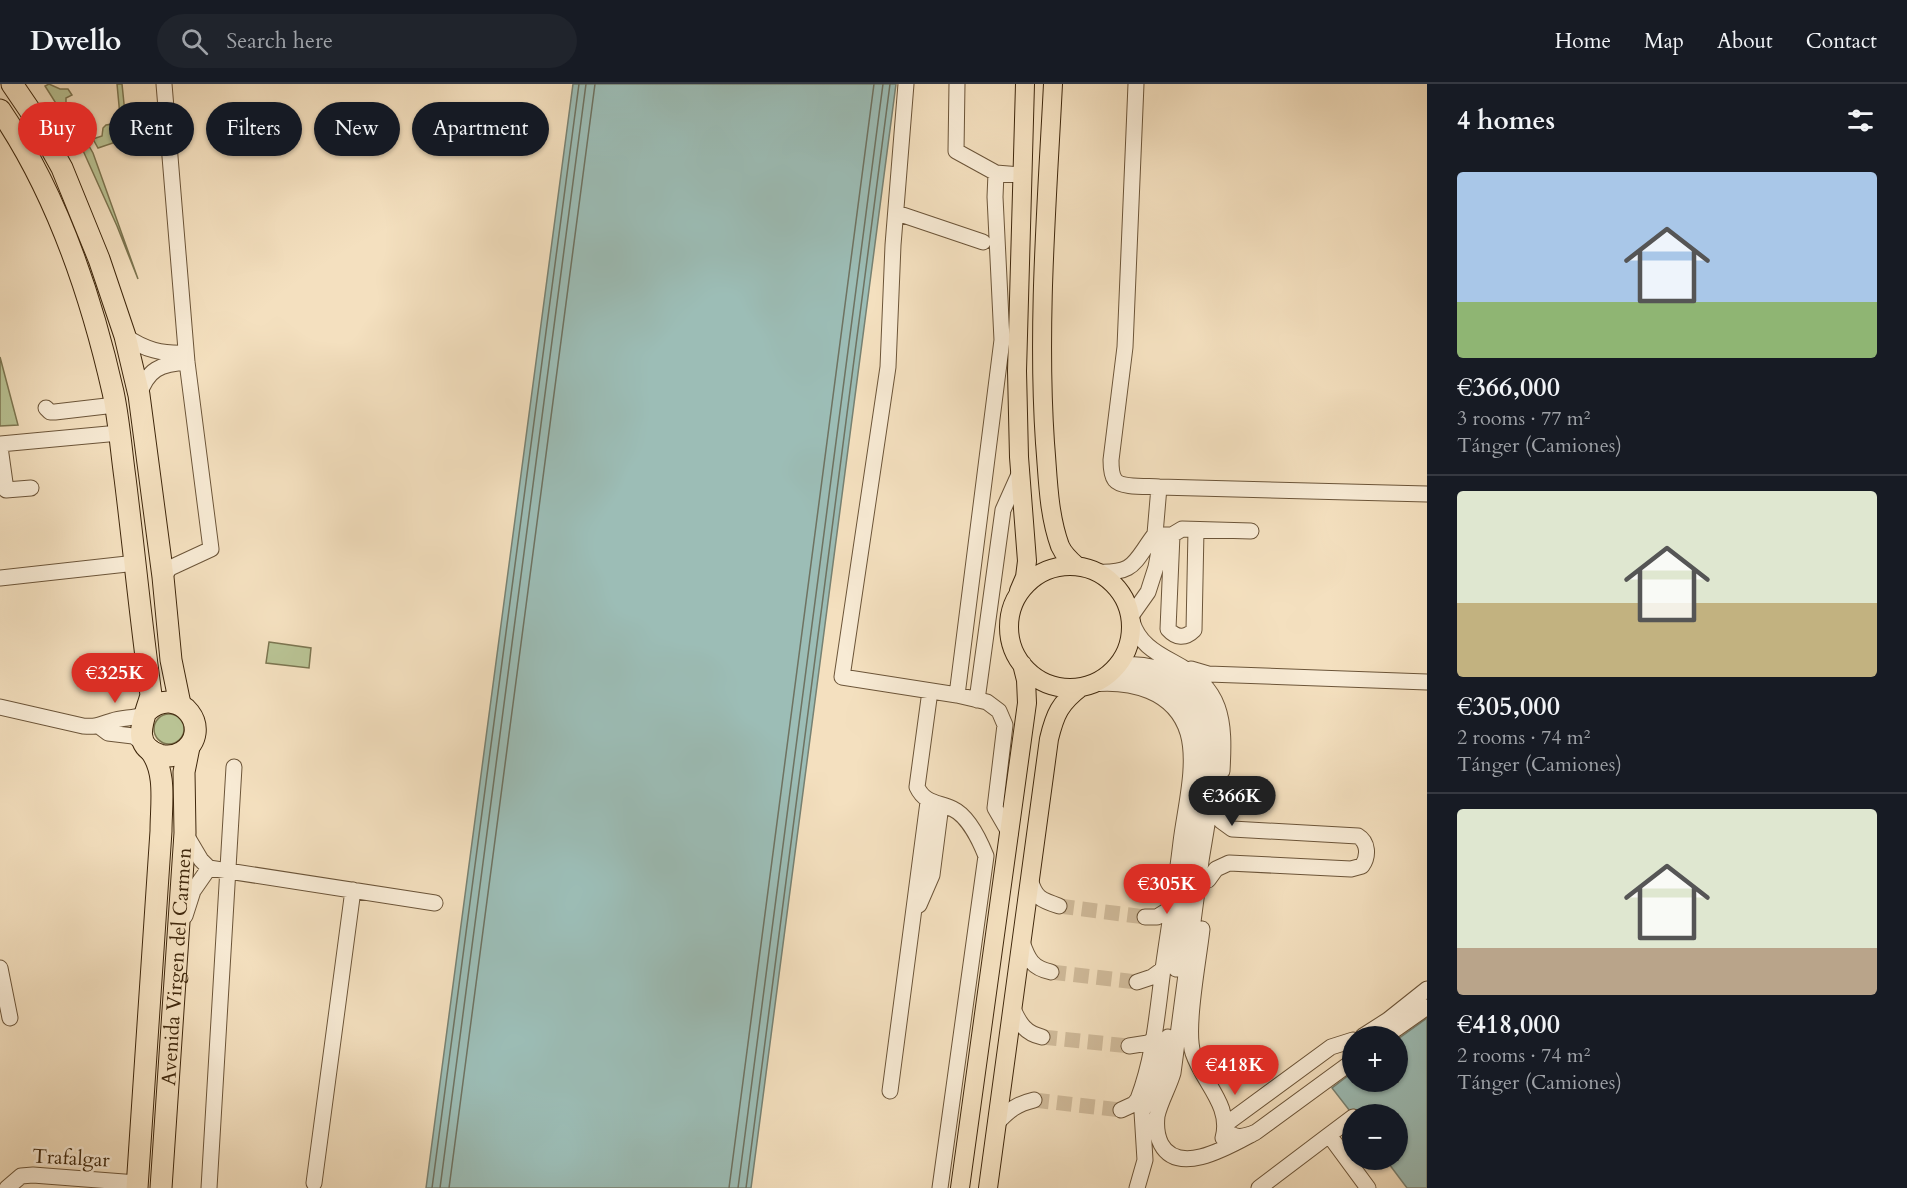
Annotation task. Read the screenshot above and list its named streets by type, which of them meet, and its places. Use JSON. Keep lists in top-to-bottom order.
{
  "streets": {
    "highway": ["Avenida Virgen del Carmen"],
    "street": ["Trafalgar"]
  },
  "crossings": [
    ["Avenida Virgen del Carmen", "Trafalgar"]
  ],
  "page": {
    "header": "Dwello",
    "search": "Search here",
    "nav": [
      "Home",
      "Map",
      "About",
      "Contact"
    ],
    "heading": "4 homes",
    "chip": [
      "Buy",
      "Rent",
      "Filters",
      "New",
      "Apartment"
    ],
    "list": [
      {
        "name": "€366,000",
        "note": "3 rooms · 77 m² · Tánger (Camiones)"
      },
      {
        "name": "€305,000",
        "note": "2 rooms · 74 m² · Tánger (Camiones)"
      },
      {
        "name": "€418,000",
        "note": "2 rooms · 74 m² · Tánger (Camiones)"
      }
    ],
    "price": [
      "€325K",
      "€366K",
      "€305K",
      "€418K"
    ],
    "map_buttons": ["+", "−"]
  }
}
